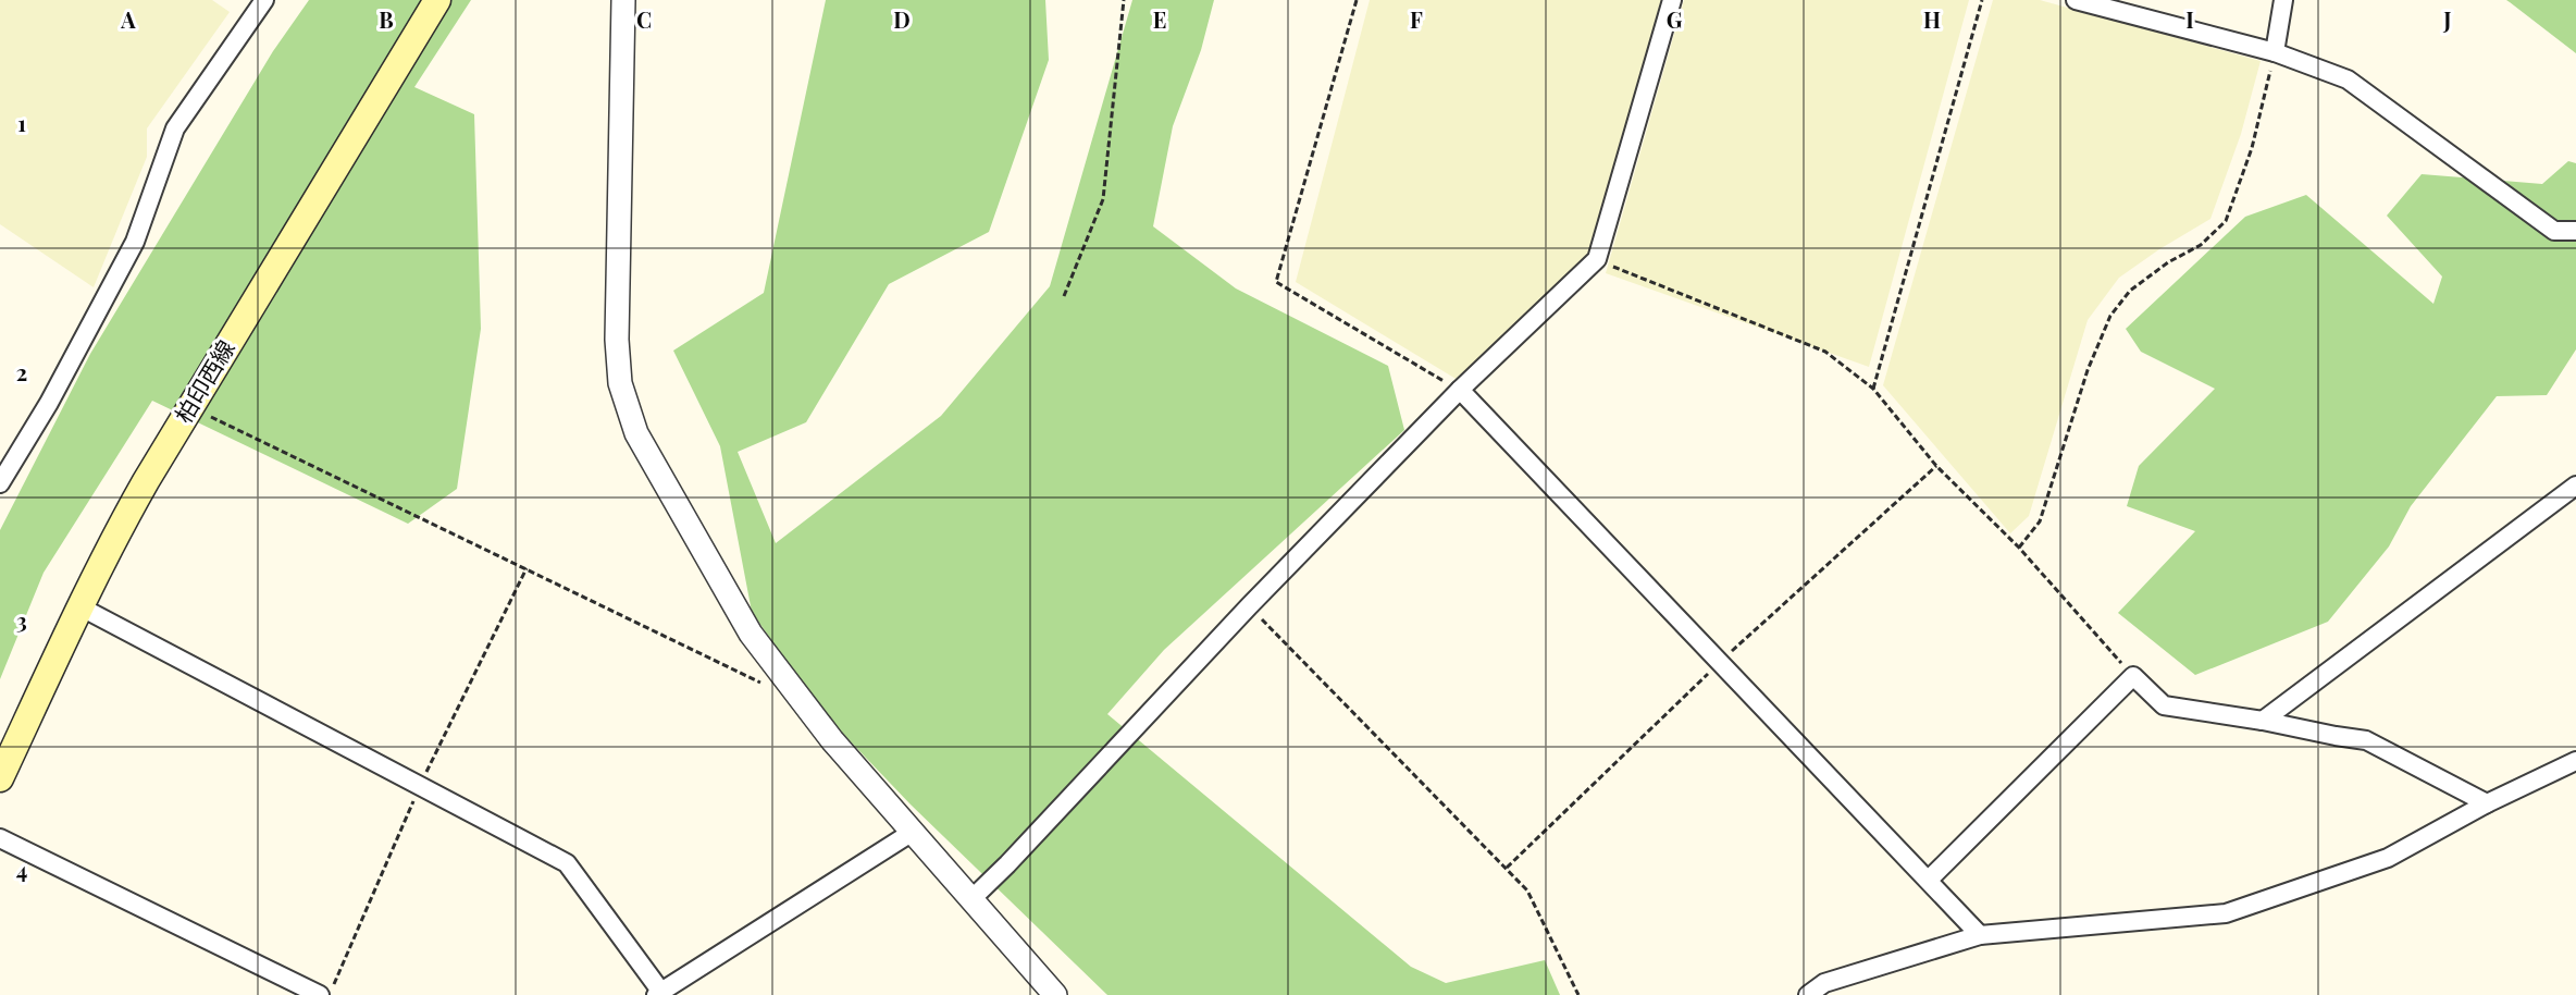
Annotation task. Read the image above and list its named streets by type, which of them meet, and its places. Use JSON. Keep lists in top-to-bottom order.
{
  "streets": {
    "main road": ["柏印西線"]
  },
  "grid": {
    "columns": [
      "A",
      "B",
      "C",
      "D",
      "E",
      "F",
      "G",
      "H",
      "I",
      "J"
    ],
    "rows": [
      "1",
      "2",
      "3",
      "4"
    ]
  }
}
